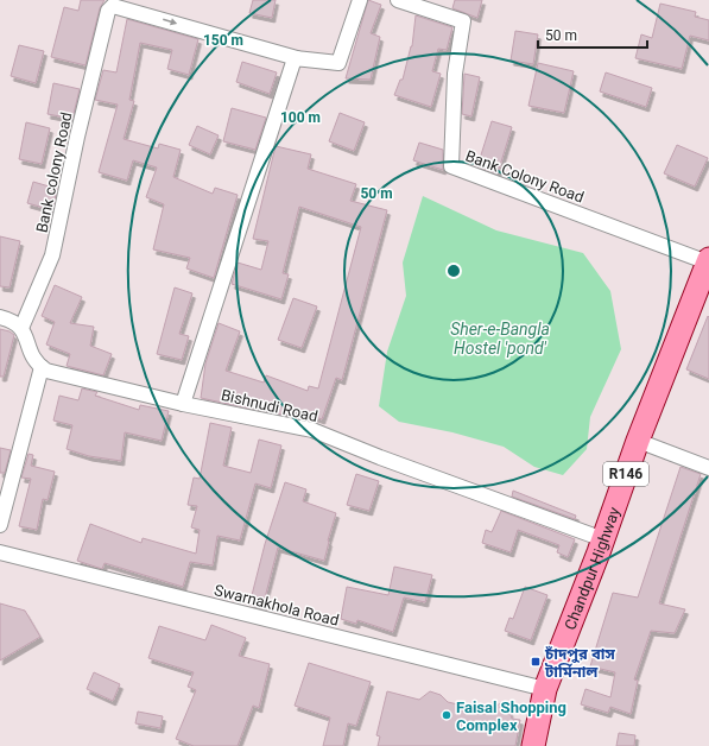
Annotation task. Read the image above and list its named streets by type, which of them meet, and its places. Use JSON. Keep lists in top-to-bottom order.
{
  "streets": {
    "main road": ["R146", "Chandpur Highway"],
    "street": [
      "Bank colony Road",
      "Bank Colony Road",
      "Bishnudi Road",
      "Swarnakhola Road"
    ]
  },
  "crossings": [
    ["Bank Colony Road", "Chandpur Highway"],
    ["Bishnudi Road", "Chandpur Highway"],
    ["Chandpur Highway", "Swarnakhola Road"]
  ],
  "water": ["Sher-e-Bangla Hostel 'pond'"],
  "places": {
    "transit": ["চাঁদপুর বাস টার্মিনাল"],
    "other": ["Faisal Shopping Complex"]
  },
  "scale_bar": "50 m",
  "rings": ["150 m", "100 m", "50 m"]
}
